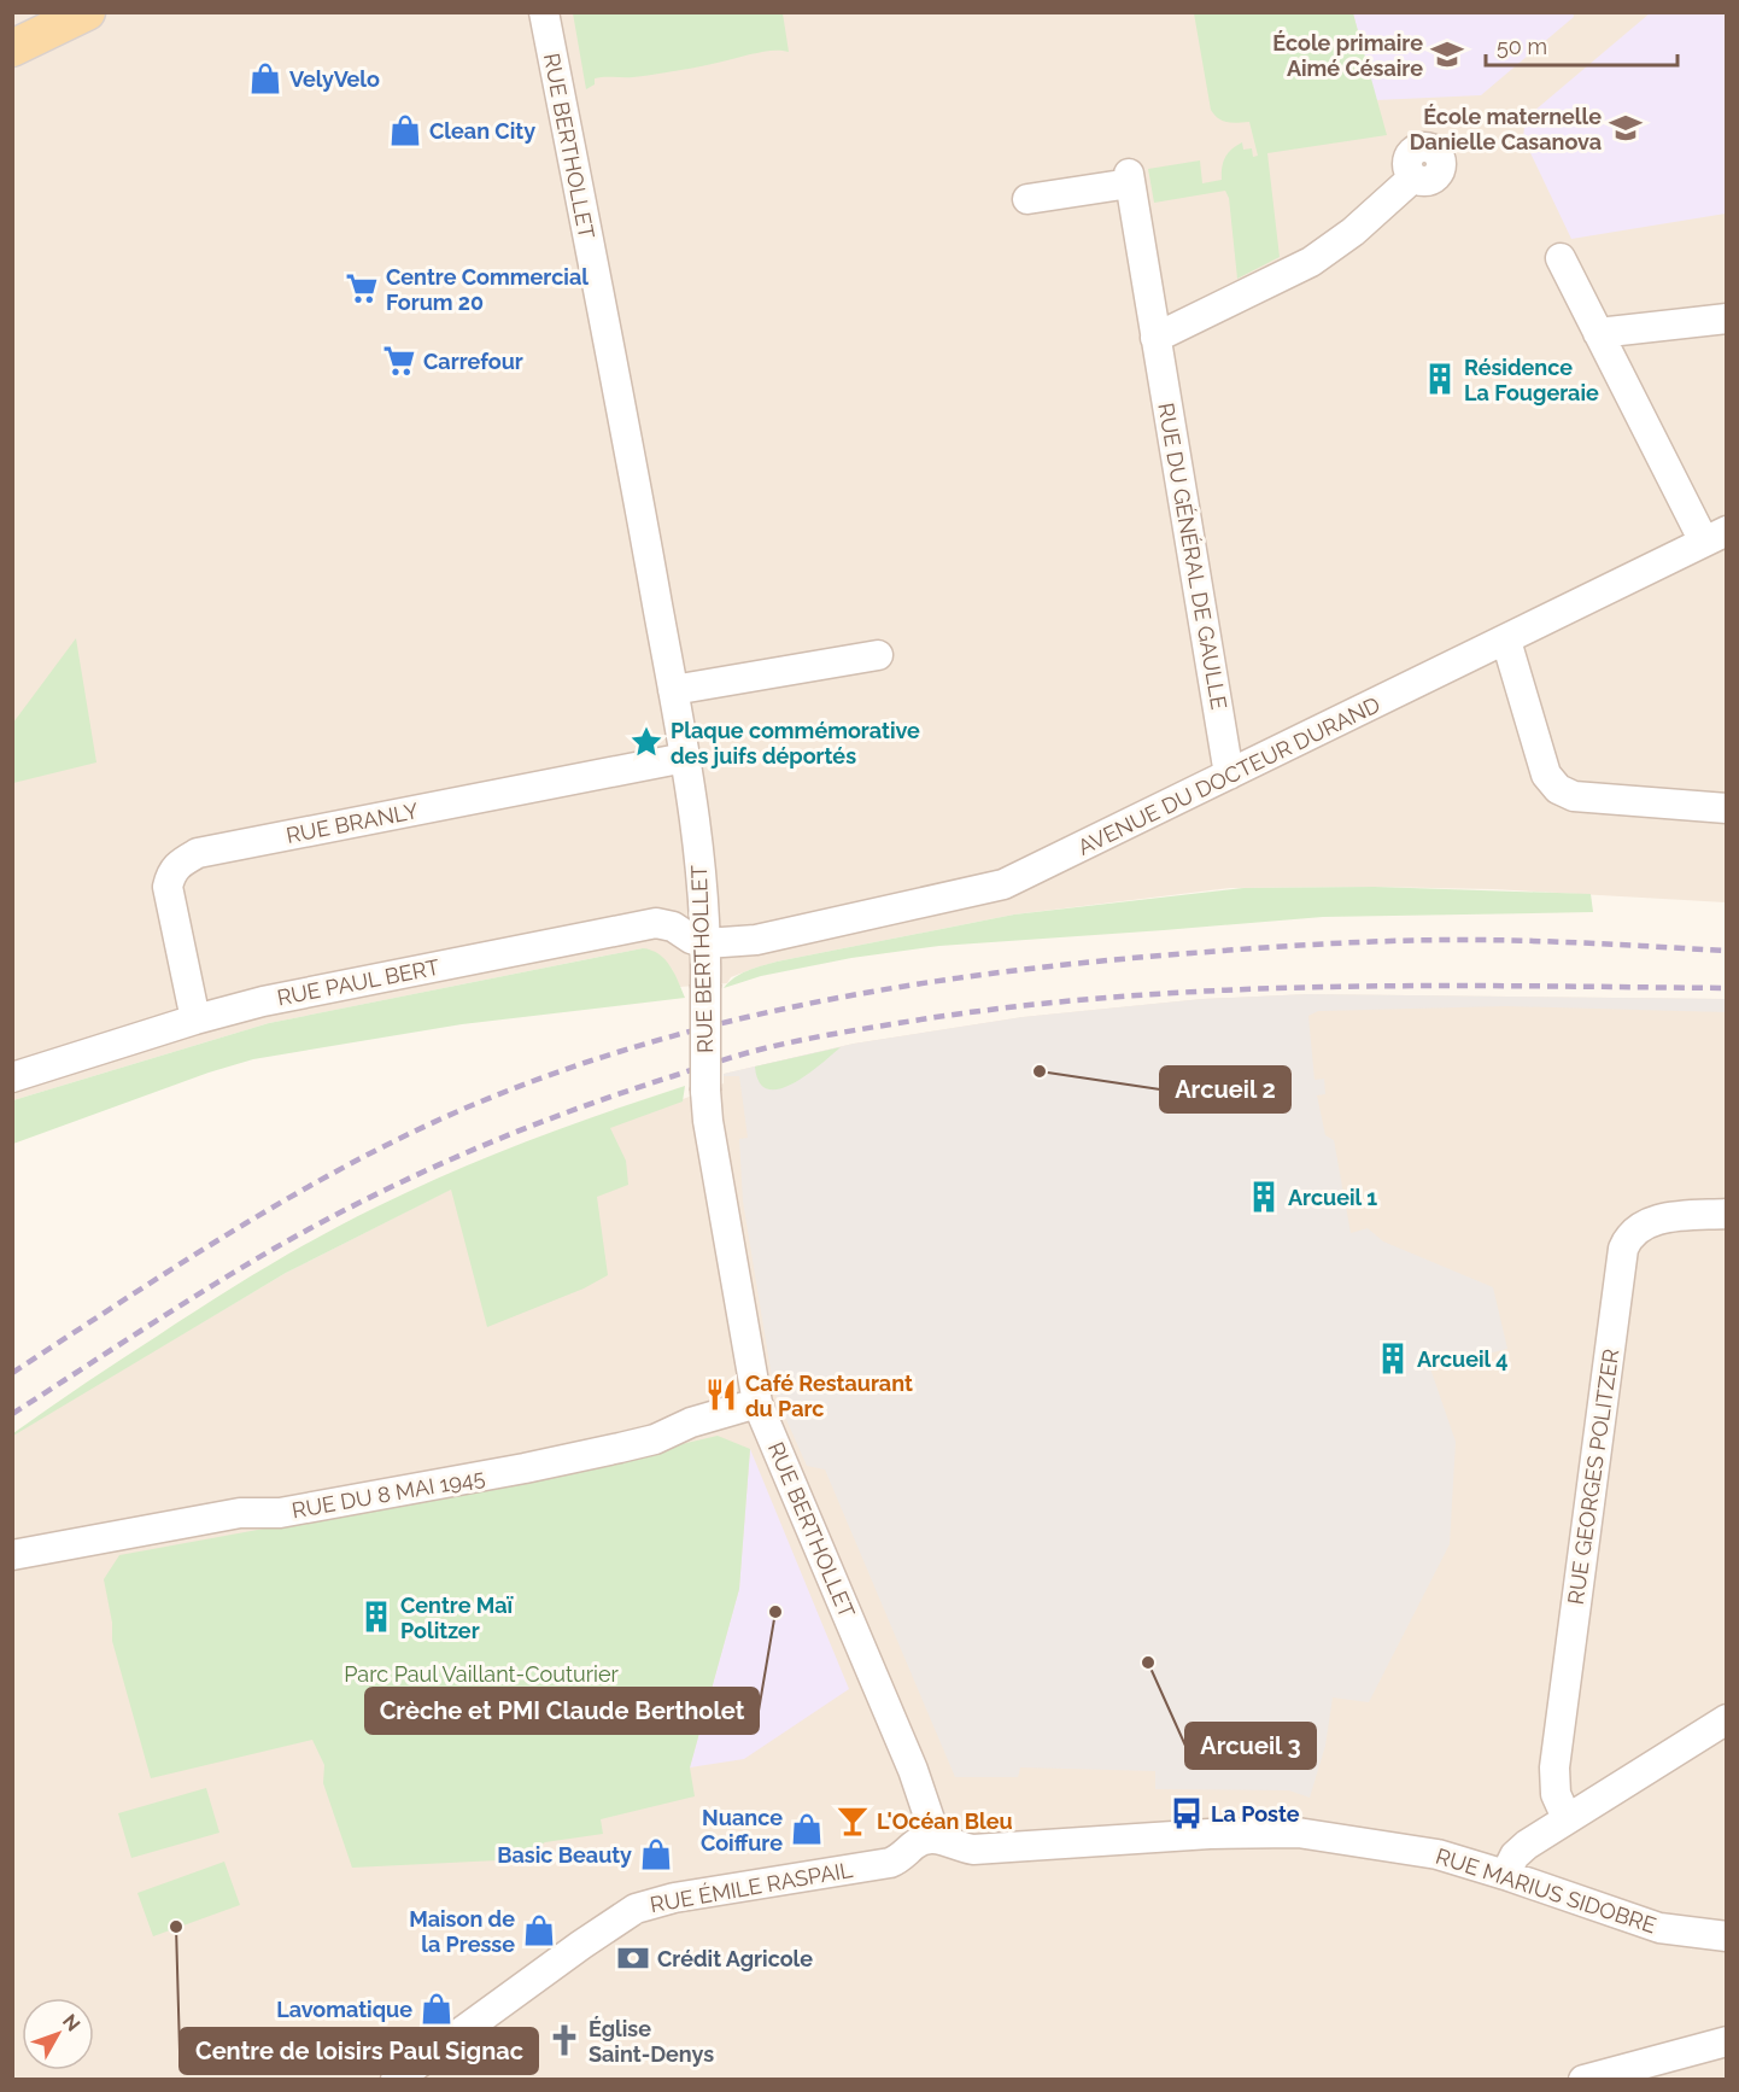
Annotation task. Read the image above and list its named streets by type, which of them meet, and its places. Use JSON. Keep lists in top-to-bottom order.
{
  "streets": {
    "street": [
      "RUE BERTHOLLET",
      "RUE DU GÉNÉRAL DE GAULLE",
      "AVENUE DU DOCTEUR DURAND",
      "RUE BRANLY",
      "RUE PAUL BERT",
      "RUE GEORGES POLITZER",
      "RUE DU 8 MAI 1945",
      "RUE ÉMILE RASPAIL",
      "RUE MARIUS SIDOBRE"
    ]
  },
  "crossings": [
    ["RUE BERTHOLLET", "AVENUE DU DOCTEUR DURAND"],
    ["RUE BERTHOLLET", "RUE BRANLY"],
    ["RUE BERTHOLLET", "RUE PAUL BERT"],
    ["RUE BERTHOLLET", "RUE DU 8 MAI 1945"],
    ["RUE BERTHOLLET", "RUE ÉMILE RASPAIL"],
    ["RUE BERTHOLLET", "RUE MARIUS SIDOBRE"],
    ["RUE DU GÉNÉRAL DE GAULLE", "AVENUE DU DOCTEUR DURAND"],
    ["AVENUE DU DOCTEUR DURAND", "RUE PAUL BERT"],
    ["RUE BRANLY", "RUE PAUL BERT"],
    ["RUE ÉMILE RASPAIL", "RUE MARIUS SIDOBRE"]
  ],
  "parks": ["Parc Paul Vaillant-Couturier"],
  "places": {
    "school or university": ["École primaire Aimé Césaire", "École maternelle Danielle Casanova"],
    "shop": [
      "VelyVelo",
      "Clean City",
      "Nuance Coiffure",
      "Basic Beauty",
      "Maison de la Presse",
      "Lavomatique"
    ],
    "supermarket": ["Centre Commercial Forum 20", "Carrefour"],
    "building": [
      "Résidence La Fougeraie",
      "Arcueil 1",
      "Arcueil 4",
      "Centre Maï Politzer"
    ],
    "place": ["Plaque commémorative des juifs déportés"],
    "other": [
      "Arcueil 2",
      "Crèche et PMI Claude Bertholet",
      "Arcueil 3",
      "Centre de loisirs Paul Signac"
    ],
    "restaurant": ["Café Restaurant du Parc"],
    "bus stop": ["La Poste"],
    "bar": ["L'Océan Bleu"],
    "bank": ["Crédit Agricole"],
    "church": ["Église Saint-Denys"]
  },
  "scale_bar": "50 m",
  "north": "top right"
}
